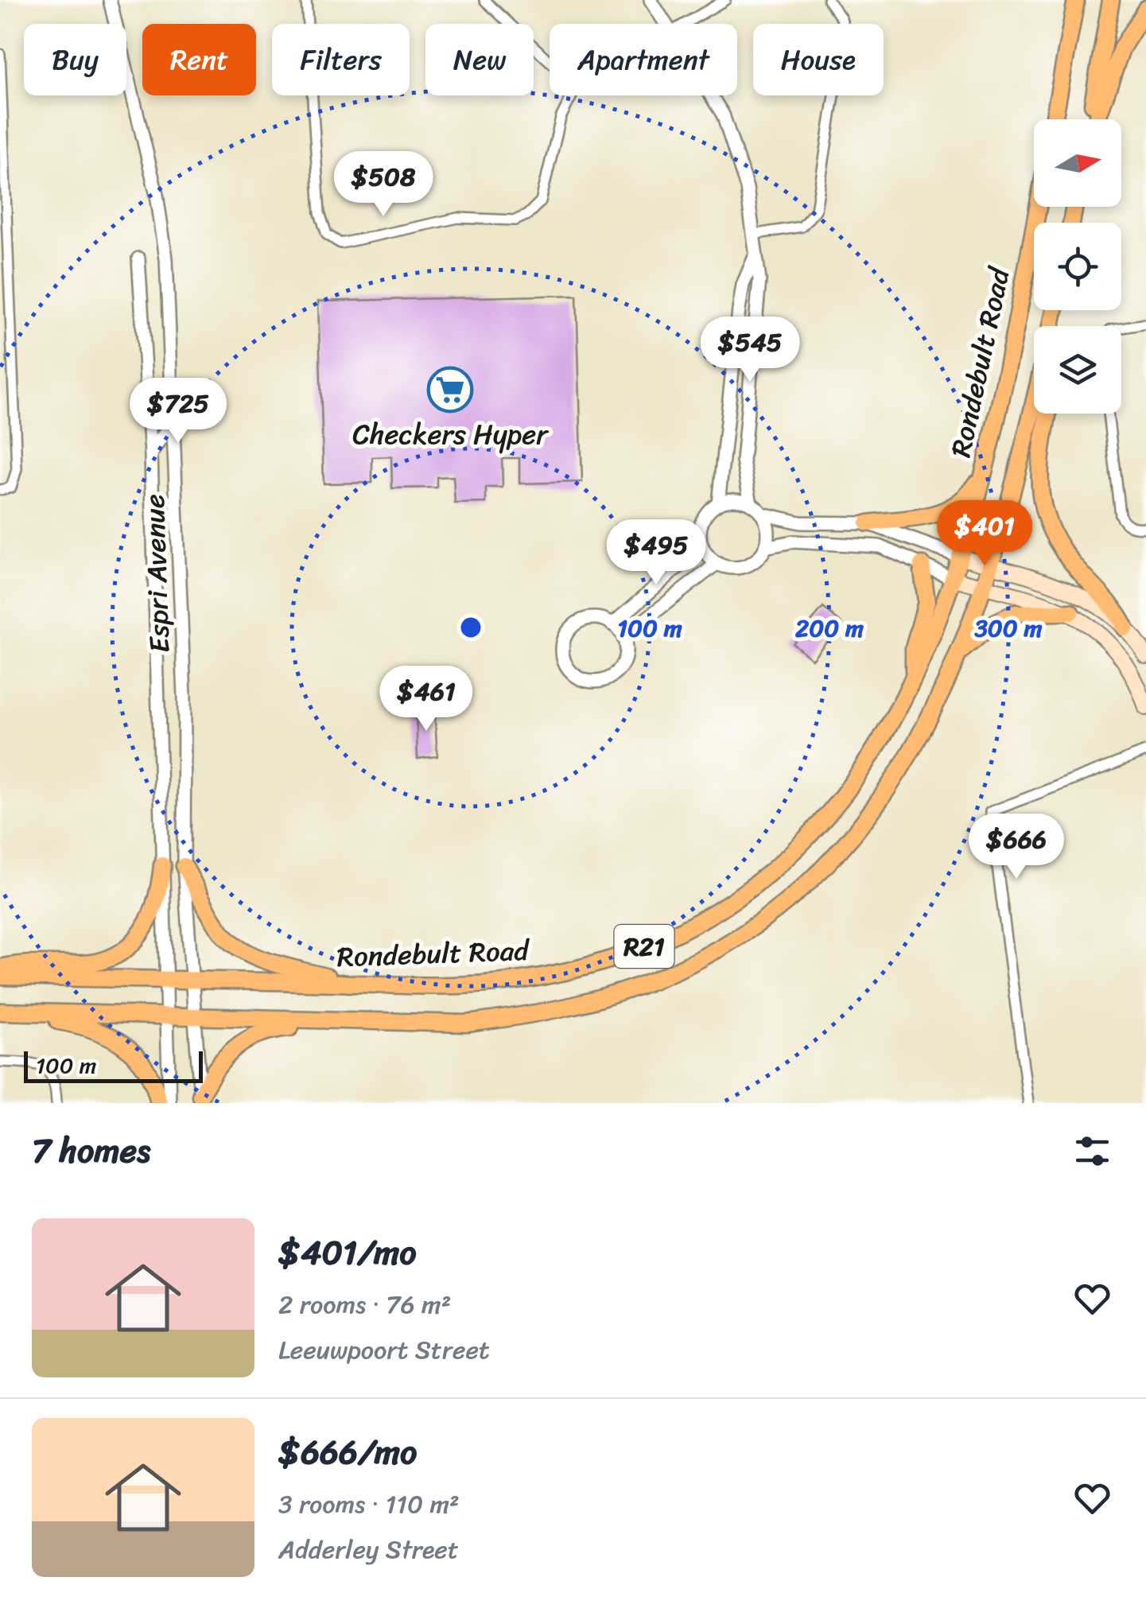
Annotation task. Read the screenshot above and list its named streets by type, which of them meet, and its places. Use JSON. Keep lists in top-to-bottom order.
{
  "streets": {
    "main road": ["Rondebult Road", "R21"],
    "street": ["Espri Avenue"]
  },
  "crossings": [
    ["Rondebult Road", "Espri Avenue"],
    ["Espri Avenue", "R21"]
  ],
  "places": {
    "supermarket": ["Checkers Hyper"]
  },
  "scale_bar": "100 m",
  "north": "right",
  "page": {
    "chip": [
      "Buy",
      "Rent",
      "Filters",
      "New",
      "Apartment",
      "House"
    ],
    "price": [
      "$508",
      "$545",
      "$725",
      "$401",
      "$495",
      "$461",
      "$666"
    ],
    "scale": "100 m",
    "heading": "7 homes",
    "list": [
      {
        "name": "$401/mo",
        "note": "2 rooms · 76 m² · Leeuwpoort Street"
      },
      {
        "name": "$666/mo",
        "note": "3 rooms · 110 m² · Adderley Street"
      }
    ]
  },
  "rings": ["100 m", "200 m", "300 m"]
}
